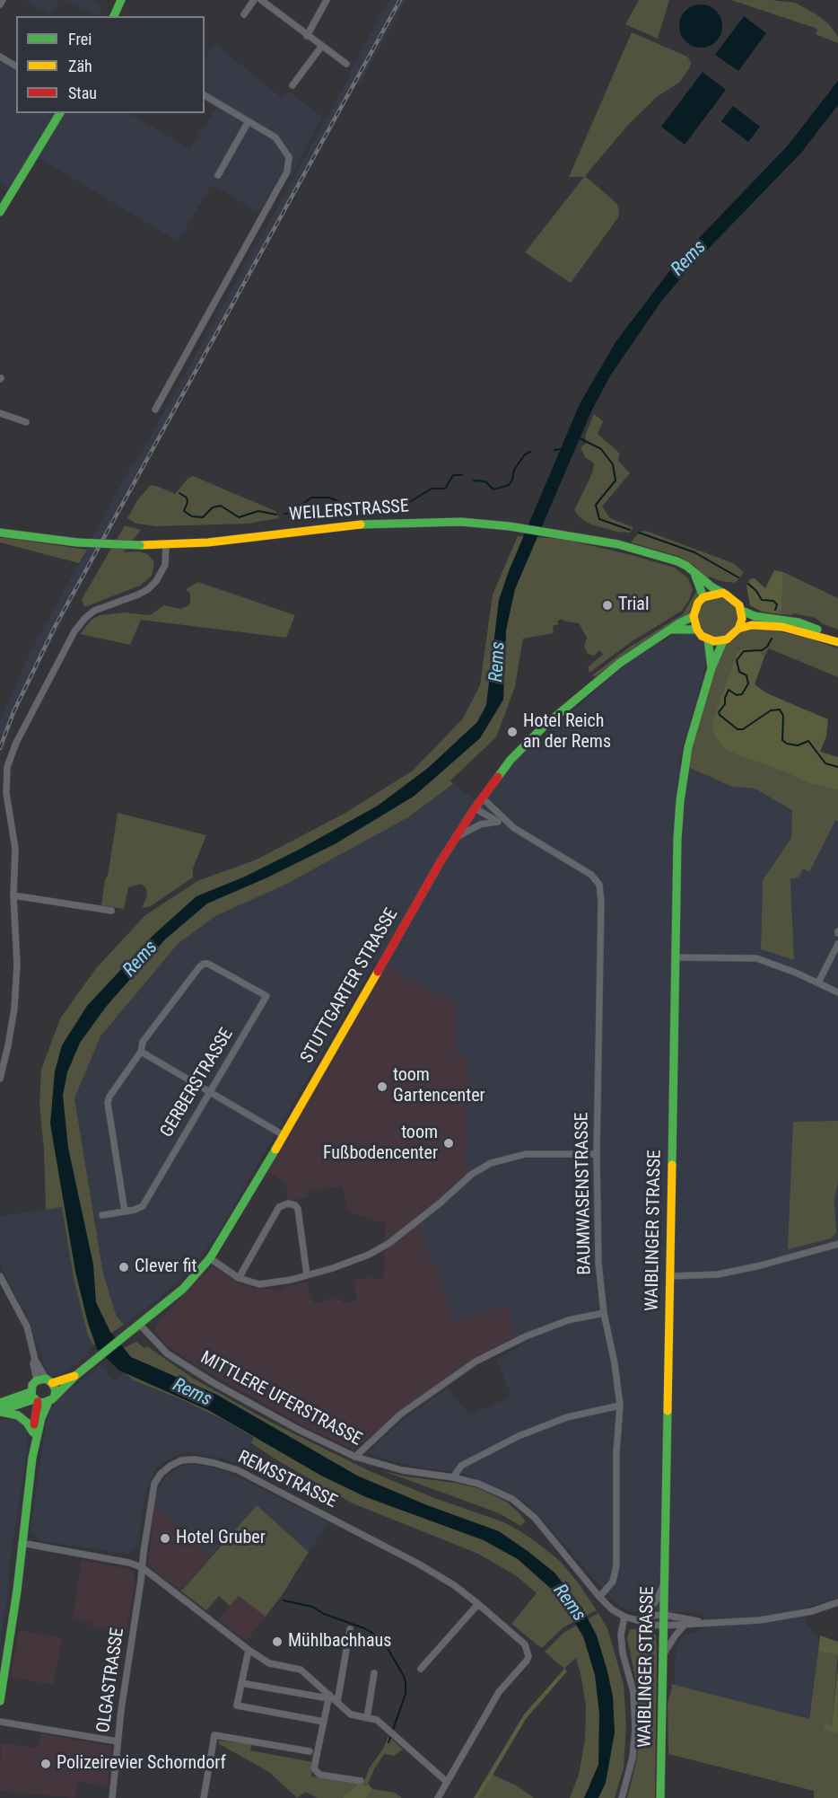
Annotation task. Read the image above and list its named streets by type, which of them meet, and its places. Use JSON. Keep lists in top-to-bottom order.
{
  "streets": {
    "main road": ["WEILERSTRASSE", "STUTTGARTER STRASSE", "WAIBLINGER STRASSE"],
    "street": [
      "GERBERSTRASSE",
      "BAUMWASENSTRASSE",
      "MITTLERE UFERSTRASSE",
      "REMSSTRASSE",
      "OLGASTRASSE"
    ]
  },
  "crossings": [
    ["WEILERSTRASSE", "STUTTGARTER STRASSE"],
    ["WEILERSTRASSE", "WAIBLINGER STRASSE"],
    ["STUTTGARTER STRASSE", "BAUMWASENSTRASSE"],
    ["STUTTGARTER STRASSE", "WAIBLINGER STRASSE"],
    ["STUTTGARTER STRASSE", "MITTLERE UFERSTRASSE"],
    ["BAUMWASENSTRASSE", "MITTLERE UFERSTRASSE"],
    ["WAIBLINGER STRASSE", "MITTLERE UFERSTRASSE"],
    ["REMSSTRASSE", "OLGASTRASSE"]
  ],
  "water": ["Rems"],
  "places": [
    "Trial",
    "Hotel Reich an der Rems",
    "toom Gartencenter",
    "toom Fußbodencenter",
    "Clever fit",
    "Hotel Gruber",
    "Mühlbachhaus",
    "Polizeirevier Schorndorf"
  ],
  "legend": ["Frei", "Zäh", "Stau"]
}
